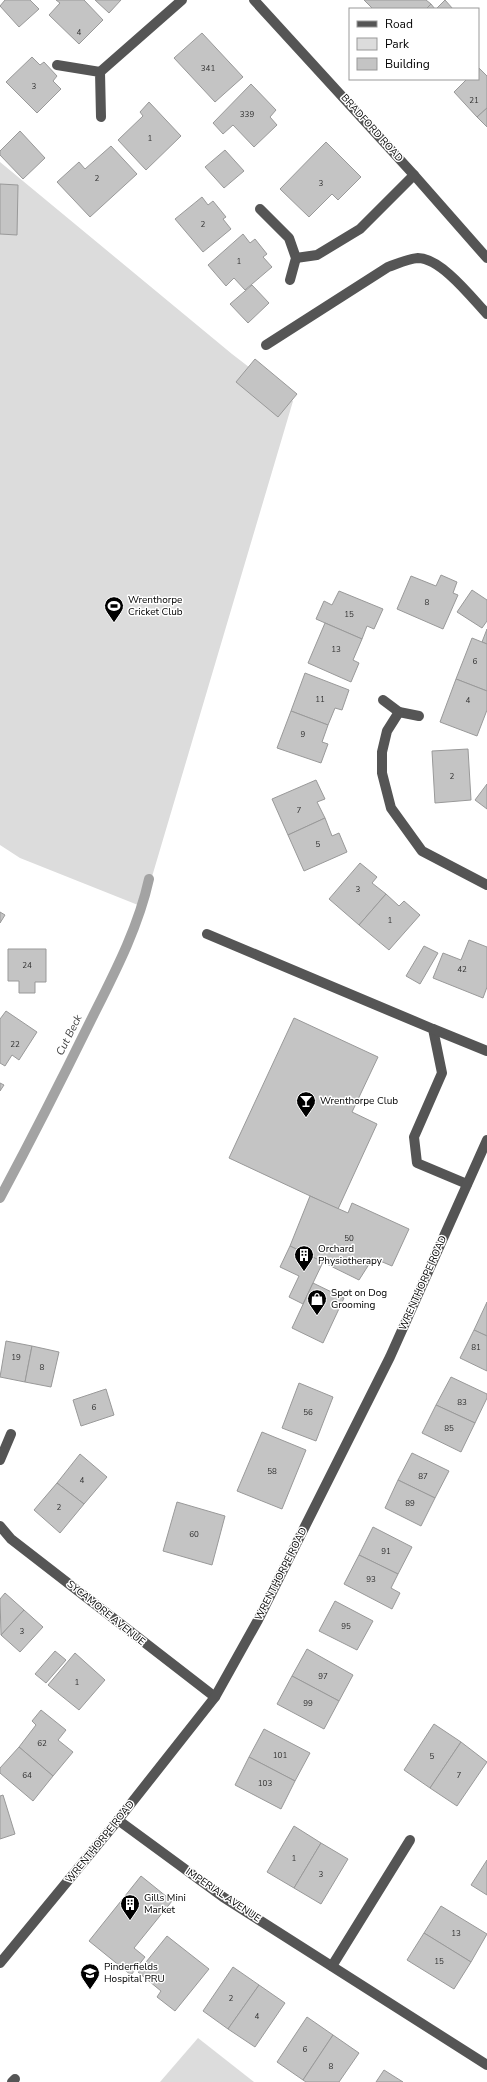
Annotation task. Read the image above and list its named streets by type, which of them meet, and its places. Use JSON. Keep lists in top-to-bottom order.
{
  "streets": {
    "street": [
      "BRADFORD ROAD",
      "WRENTHORPE ROAD",
      "SYCAMORE AVENUE",
      "IMPERIAL AVENUE"
    ]
  },
  "crossings": [
    ["WRENTHORPE ROAD", "SYCAMORE AVENUE"],
    ["WRENTHORPE ROAD", "IMPERIAL AVENUE"]
  ],
  "water": ["Cut Beck"],
  "places": {
    "sports": ["Wrenthorpe Cricket Club"],
    "bar": ["Wrenthorpe Club"],
    "building": ["Orchard Physiotherapy", "Gills Mini Market"],
    "shop": ["Spot on Dog Grooming"],
    "school or university": ["Pinderfields Hospital PRU"]
  },
  "house_numbers": [
    "4",
    "341",
    "3",
    "21",
    "339",
    "1",
    "2",
    "3",
    "2",
    "1",
    "8",
    "15",
    "13",
    "6",
    "11",
    "4",
    "9",
    "2",
    "7",
    "5",
    "3",
    "1",
    "24",
    "42",
    "22",
    "50",
    "81",
    "19",
    "8",
    "83",
    "6",
    "56",
    "85",
    "58",
    "87",
    "4",
    "89",
    "2",
    "60",
    "91",
    "93",
    "95",
    "3",
    "97",
    "1",
    "99",
    "62",
    "101",
    "5",
    "64",
    "7",
    "103",
    "1",
    "3",
    "13",
    "15",
    "2",
    "4",
    "6",
    "8"
  ],
  "legend": ["Road", "Park", "Building"]
}
